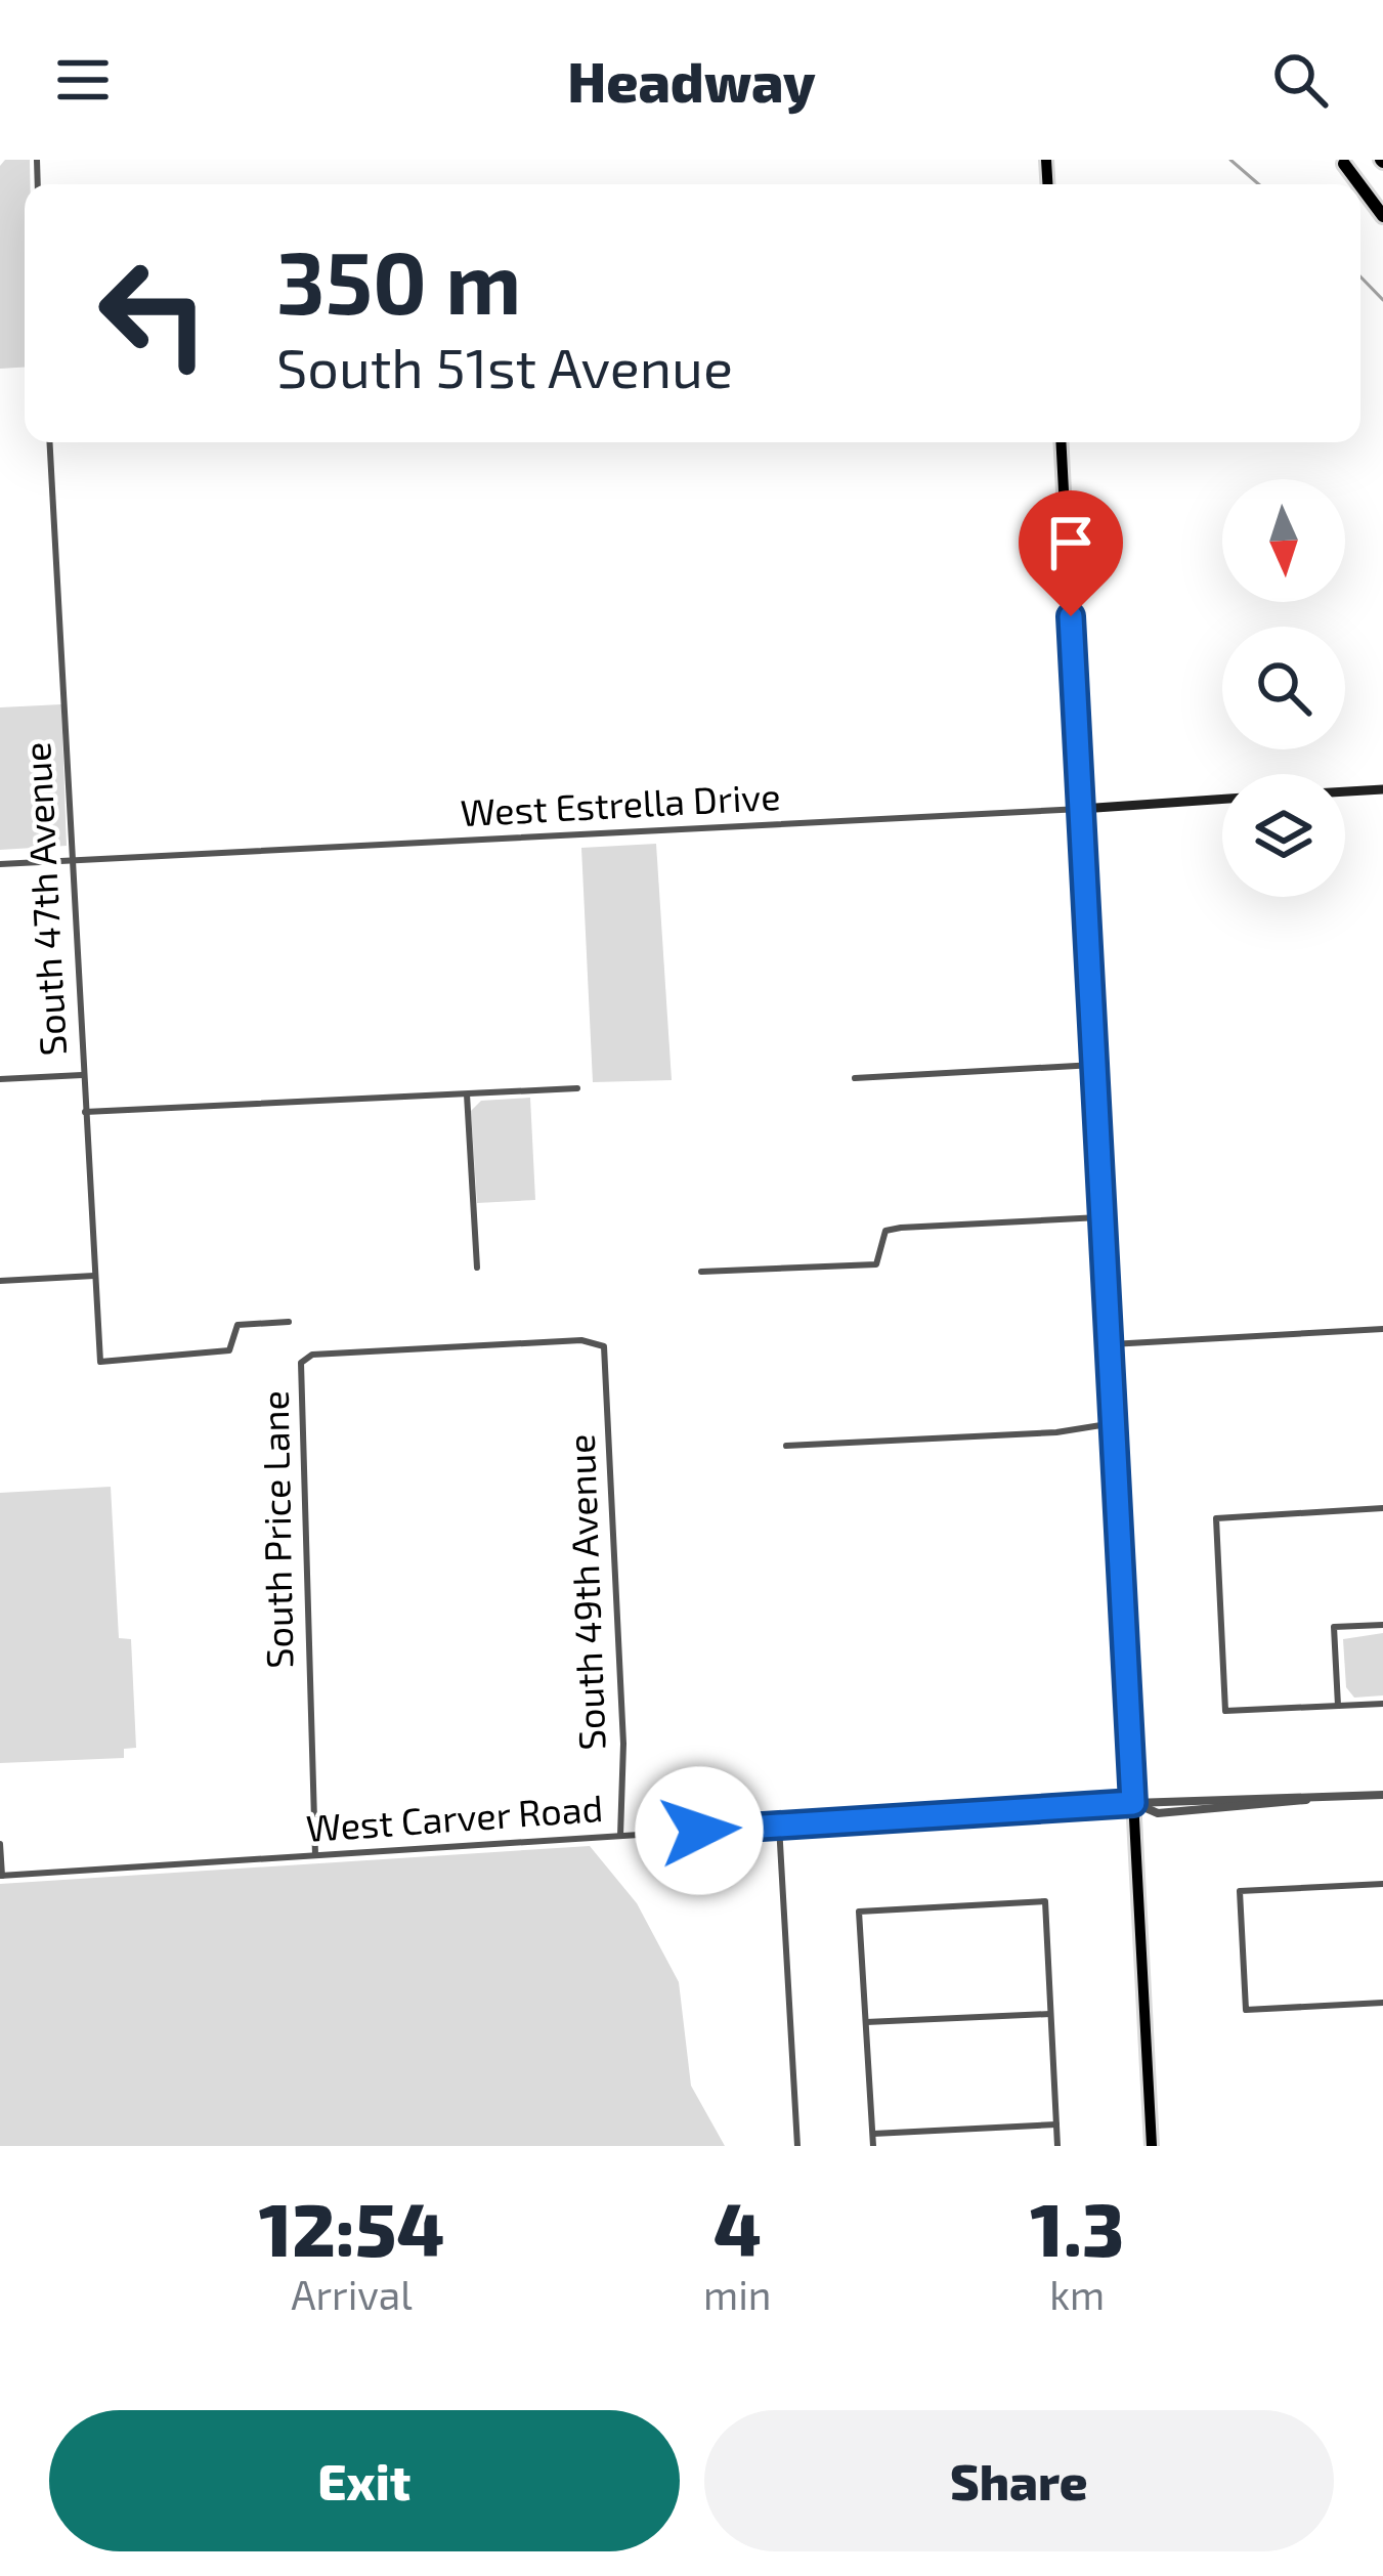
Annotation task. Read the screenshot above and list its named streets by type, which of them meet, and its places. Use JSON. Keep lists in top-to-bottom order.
{
  "streets": {
    "main road": ["West Estrella Drive"],
    "street": [
      "South 47th Avenue",
      "South Price Lane",
      "South 49th Avenue",
      "West Carver Road"
    ]
  },
  "crossings": [
    ["West Estrella Drive", "South 47th Avenue"],
    ["South Price Lane", "South 49th Avenue"],
    ["South Price Lane", "West Carver Road"],
    ["South 49th Avenue", "West Carver Road"]
  ],
  "north": "bottom",
  "page": {
    "header": "Headway",
    "turn": ["350 m", "South 51st Avenue"],
    "eta": [
      "12:54",
      "Arrival",
      "4",
      "min",
      "1.3",
      "km"
    ],
    "buttons": ["Exit", "Share"]
  }
}
